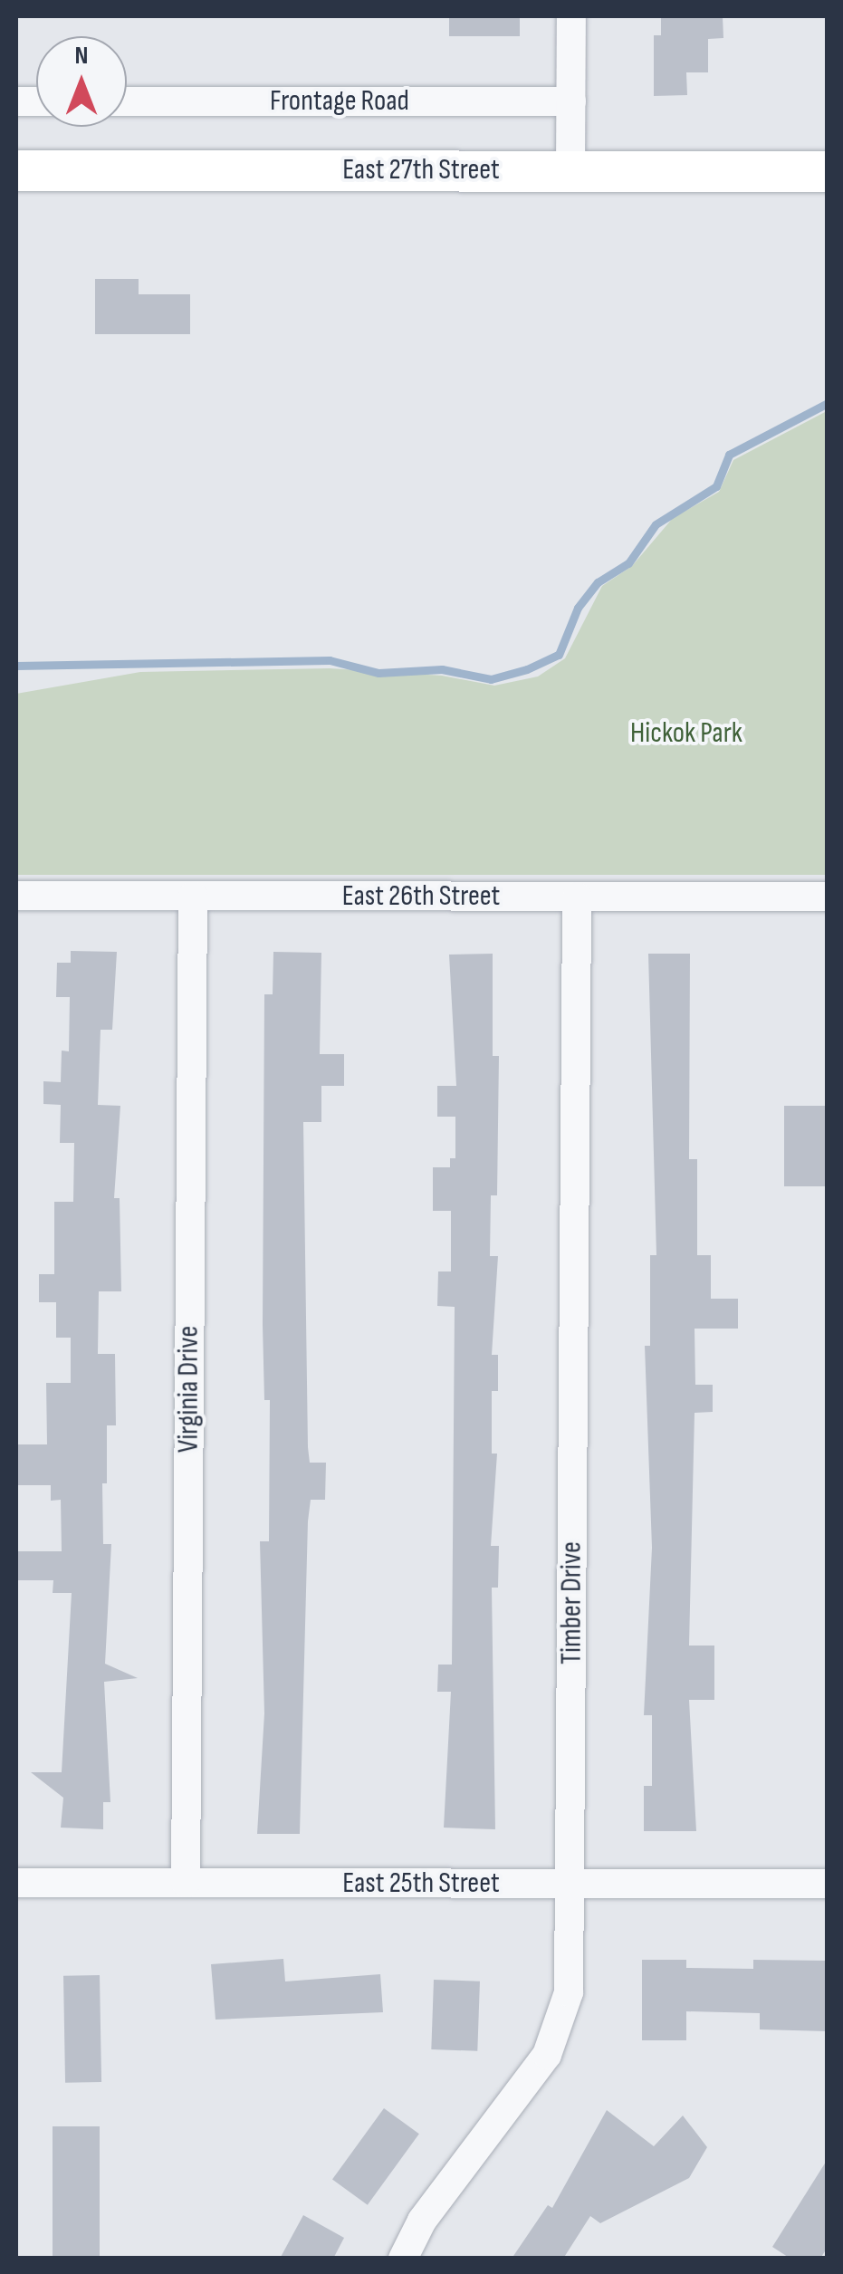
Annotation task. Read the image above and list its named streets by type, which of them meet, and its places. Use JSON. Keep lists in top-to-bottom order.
{
  "streets": {
    "main road": ["East 27th Street"],
    "street": [
      "Frontage Road",
      "East 26th Street",
      "Virginia Drive",
      "Timber Drive",
      "East 25th Street"
    ]
  },
  "crossings": [
    ["East 26th Street", "Virginia Drive"],
    ["East 26th Street", "Timber Drive"],
    ["Virginia Drive", "East 25th Street"],
    ["Timber Drive", "East 25th Street"]
  ],
  "parks": ["Hickok Park"],
  "north": "top"
}
